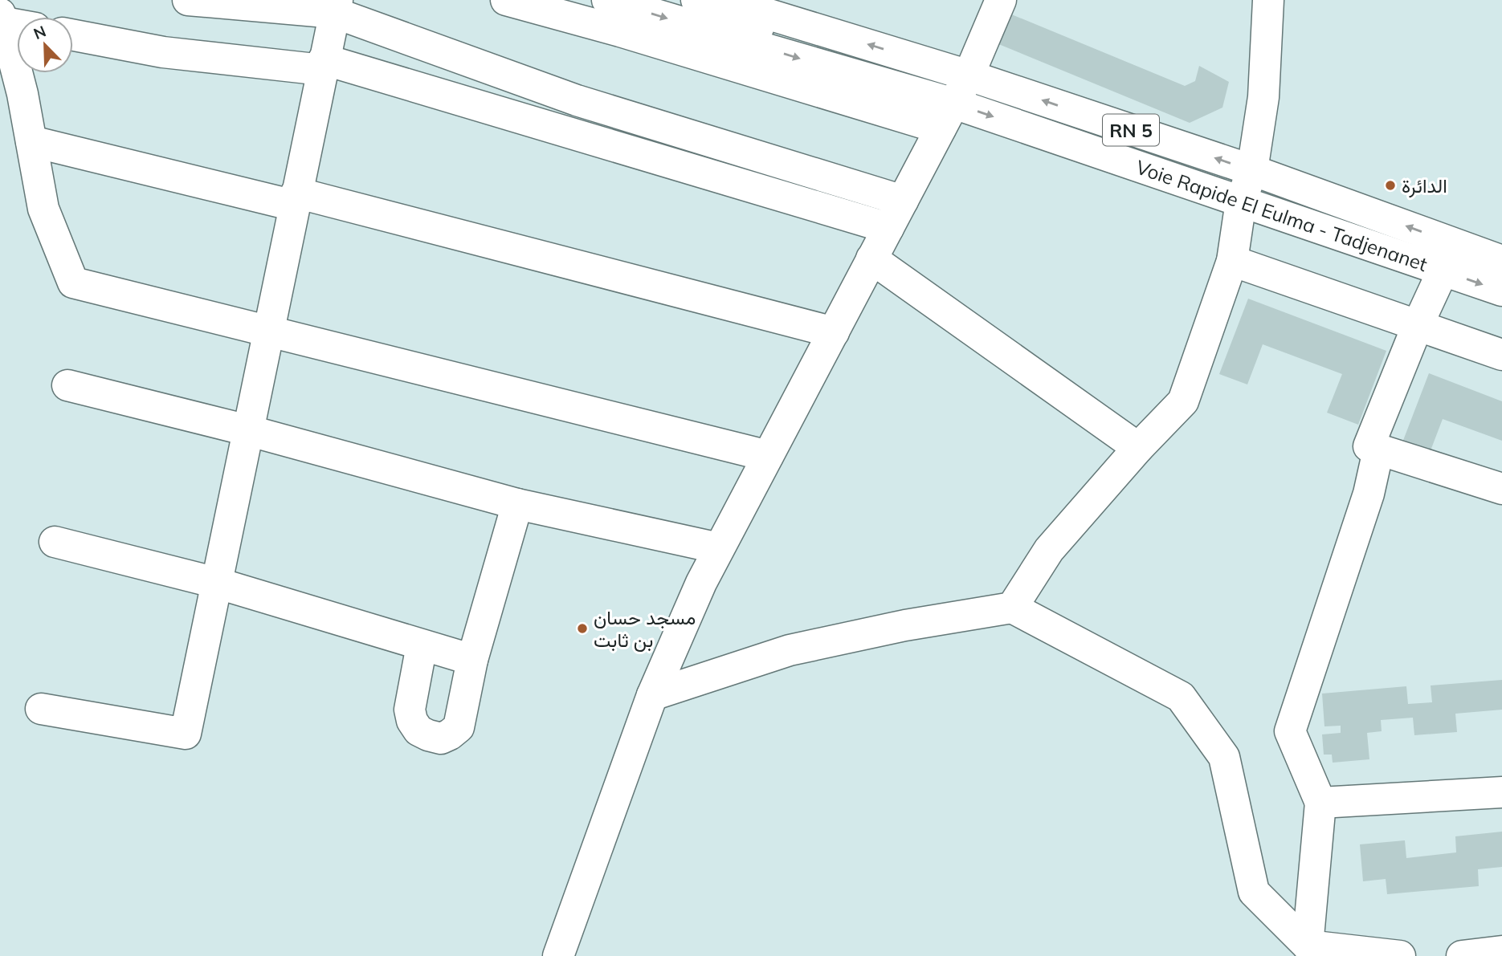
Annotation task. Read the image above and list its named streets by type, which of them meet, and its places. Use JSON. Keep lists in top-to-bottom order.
{
  "streets": {
    "main road": ["RN 5", "Voie Rapide El Eulma - Tadjenanet"]
  },
  "places": ["الدائرة", "مسجد حسان بن ثابت"],
  "north": "top left"
}
